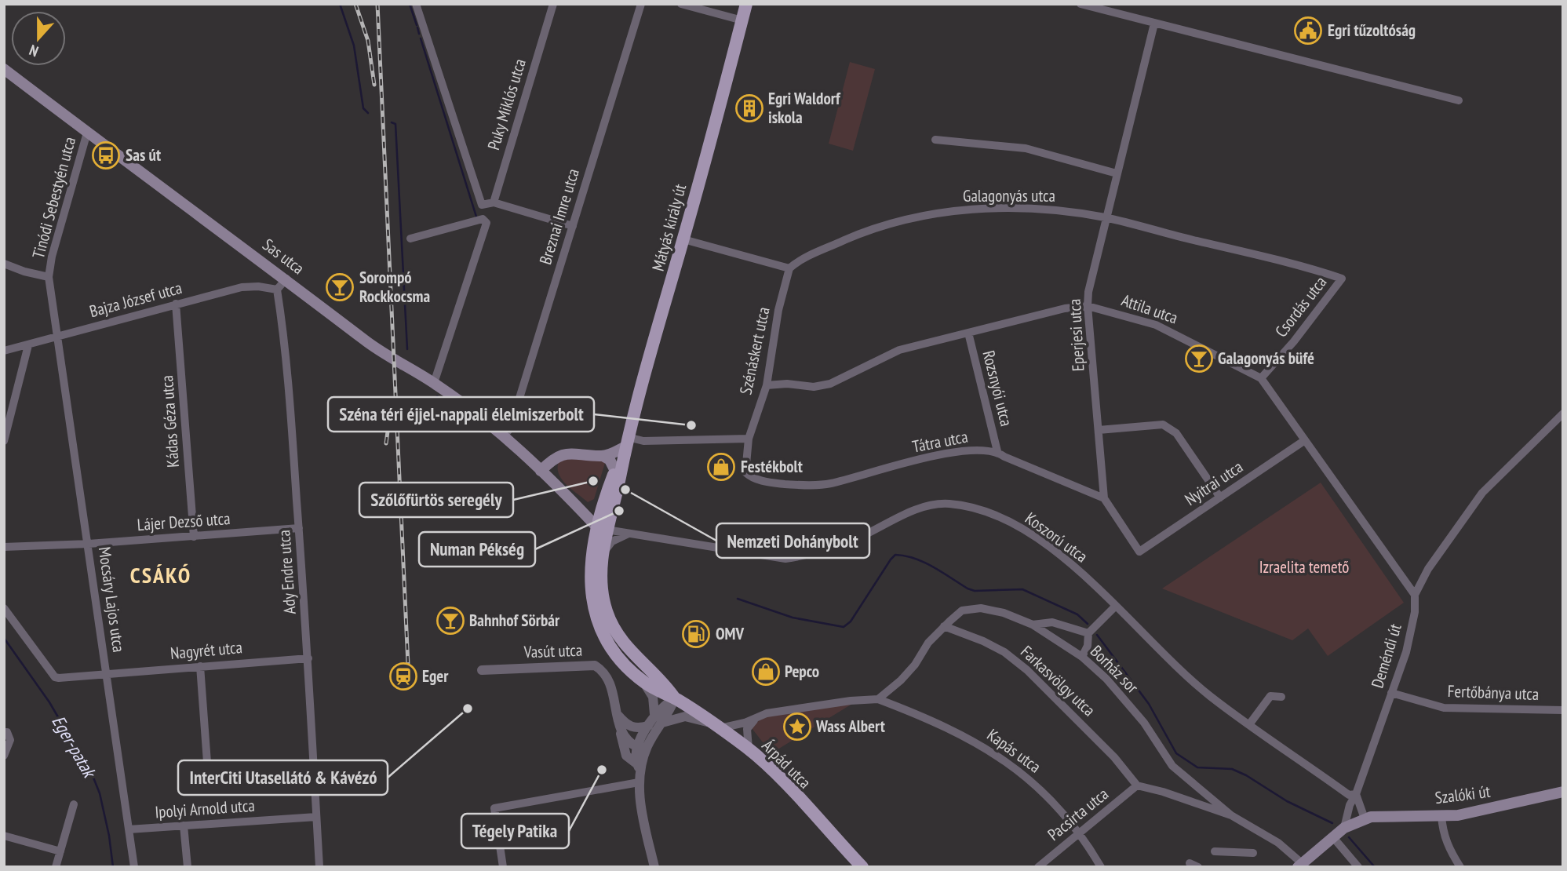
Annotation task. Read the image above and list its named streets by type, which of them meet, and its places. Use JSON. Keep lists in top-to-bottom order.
{
  "streets": {
    "main road": [
      "Mátyás király út",
      "Sas utca",
      "Árpád utca",
      "Szalóki út"
    ],
    "street": [
      "Puky Miklós utca",
      "Galagonyás utca",
      "Tinódi Sebestyén utca",
      "Breznai Imre utca",
      "Bajza József utca",
      "Csordás utca",
      "Attila utca",
      "Eperjesi utca",
      "Szénáskert utca",
      "Rozsnyói utca",
      "Kádas Géza utca",
      "Tátra utca",
      "Nyitrai utca",
      "Lájer Dezső utca",
      "Koszorú utca",
      "Ady Endre utca",
      "Mocsáry Lajos utca",
      "Nagyrét utca",
      "Vasút utca",
      "Deméndi út",
      "Borház sor",
      "Farkasvölgy utca",
      "Fertőbánya utca",
      "Kapás utca",
      "Ipolyi Arnold utca",
      "Pacsirta utca"
    ]
  },
  "crossings": [
    ["Galagonyás utca", "Csordás utca"],
    ["Galagonyás utca", "Eperjesi utca"],
    ["Galagonyás utca", "Szénáskert utca"],
    ["Tinódi Sebestyén utca", "Sas utca"],
    ["Tinódi Sebestyén utca", "Bajza József utca"],
    ["Tinódi Sebestyén utca", "Mocsáry Lajos utca"],
    ["Breznai Imre utca", "Sas utca"],
    ["Mátyás király út", "Sas utca"],
    ["Mátyás király út", "Koszorú utca"],
    ["Mátyás király út", "Árpád utca"],
    ["Sas utca", "Koszorú utca"],
    ["Bajza József utca", "Kádas Géza utca"],
    ["Bajza József utca", "Ady Endre utca"],
    ["Bajza József utca", "Mocsáry Lajos utca"],
    ["Csordás utca", "Attila utca"],
    ["Attila utca", "Eperjesi utca"],
    ["Attila utca", "Szénáskert utca"],
    ["Attila utca", "Rozsnyói utca"],
    ["Attila utca", "Nyitrai utca"],
    ["Attila utca", "Deméndi út"],
    ["Eperjesi utca", "Tátra utca"],
    ["Eperjesi utca", "Nyitrai utca"],
    ["Szénáskert utca", "Tátra utca"],
    ["Rozsnyói utca", "Tátra utca"],
    ["Kádas Géza utca", "Lájer Dezső utca"],
    ["Tátra utca", "Nyitrai utca"],
    ["Lájer Dezső utca", "Ady Endre utca"],
    ["Lájer Dezső utca", "Mocsáry Lajos utca"],
    ["Koszorú utca", "Deméndi út"],
    ["Ady Endre utca", "Nagyrét utca"],
    ["Ady Endre utca", "Ipolyi Arnold utca"],
    ["Mocsáry Lajos utca", "Nagyrét utca"],
    ["Mocsáry Lajos utca", "Ipolyi Arnold utca"],
    ["Deméndi út", "Fertőbánya utca"],
    ["Deméndi út", "Szalóki út"],
    ["Borház sor", "Farkasvölgy utca"],
    ["Farkasvölgy utca", "Pacsirta utca"],
    ["Kapás utca", "Pacsirta utca"]
  ],
  "districts": ["CSÁKÓ"],
  "water": ["Eger-patak"],
  "parks": ["Izraelita temető"],
  "places": {
    "public building": ["Egri tűzoltóság"],
    "building": ["Egri Waldorf iskola"],
    "bus stop": ["Sas út"],
    "bar": ["Sorompó Rockkocsma", "Galagonyás büfé", "Bahnhof Sörbár"],
    "other": [
      "Széna téri éjjel-nappali élelmiszerbolt",
      "Szőlőfürtös seregély",
      "Nemzeti Dohánybolt",
      "Numan Pékség",
      "InterCiti Utasellátó & Kávézó",
      "Tégely Patika"
    ],
    "shop": ["Festékbolt", "Pepco"],
    "fuel station": ["OMV"],
    "station": ["Eger"],
    "place": ["Wass Albert"]
  },
  "north": "bottom"
}
